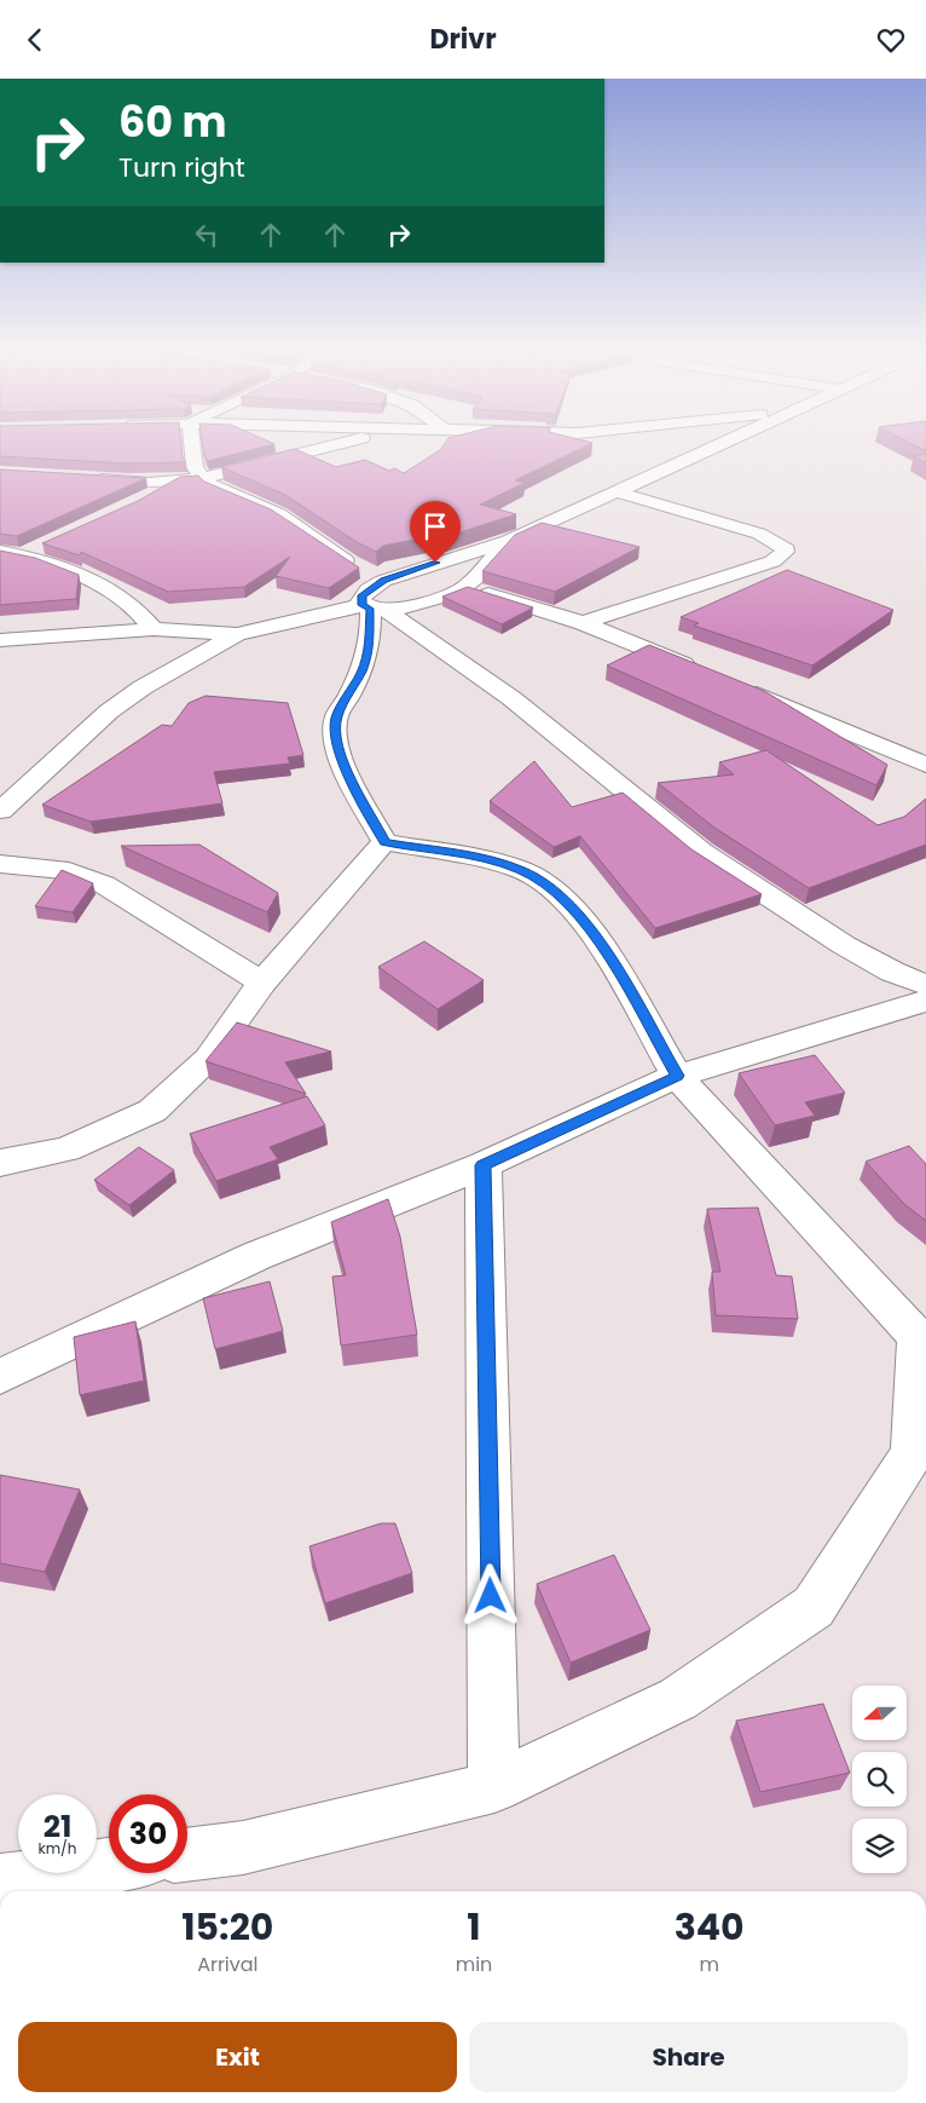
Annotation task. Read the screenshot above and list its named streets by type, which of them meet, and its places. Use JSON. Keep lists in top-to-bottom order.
{
  "north": "left",
  "page": {
    "header": "Drivr",
    "turn": ["60 m", "Turn right"],
    "speed": "21 km/h",
    "limit": "30",
    "eta": [
      "15:20",
      "Arrival",
      "1",
      "min",
      "340",
      "m"
    ],
    "buttons": ["Exit", "Share"]
  }
}
